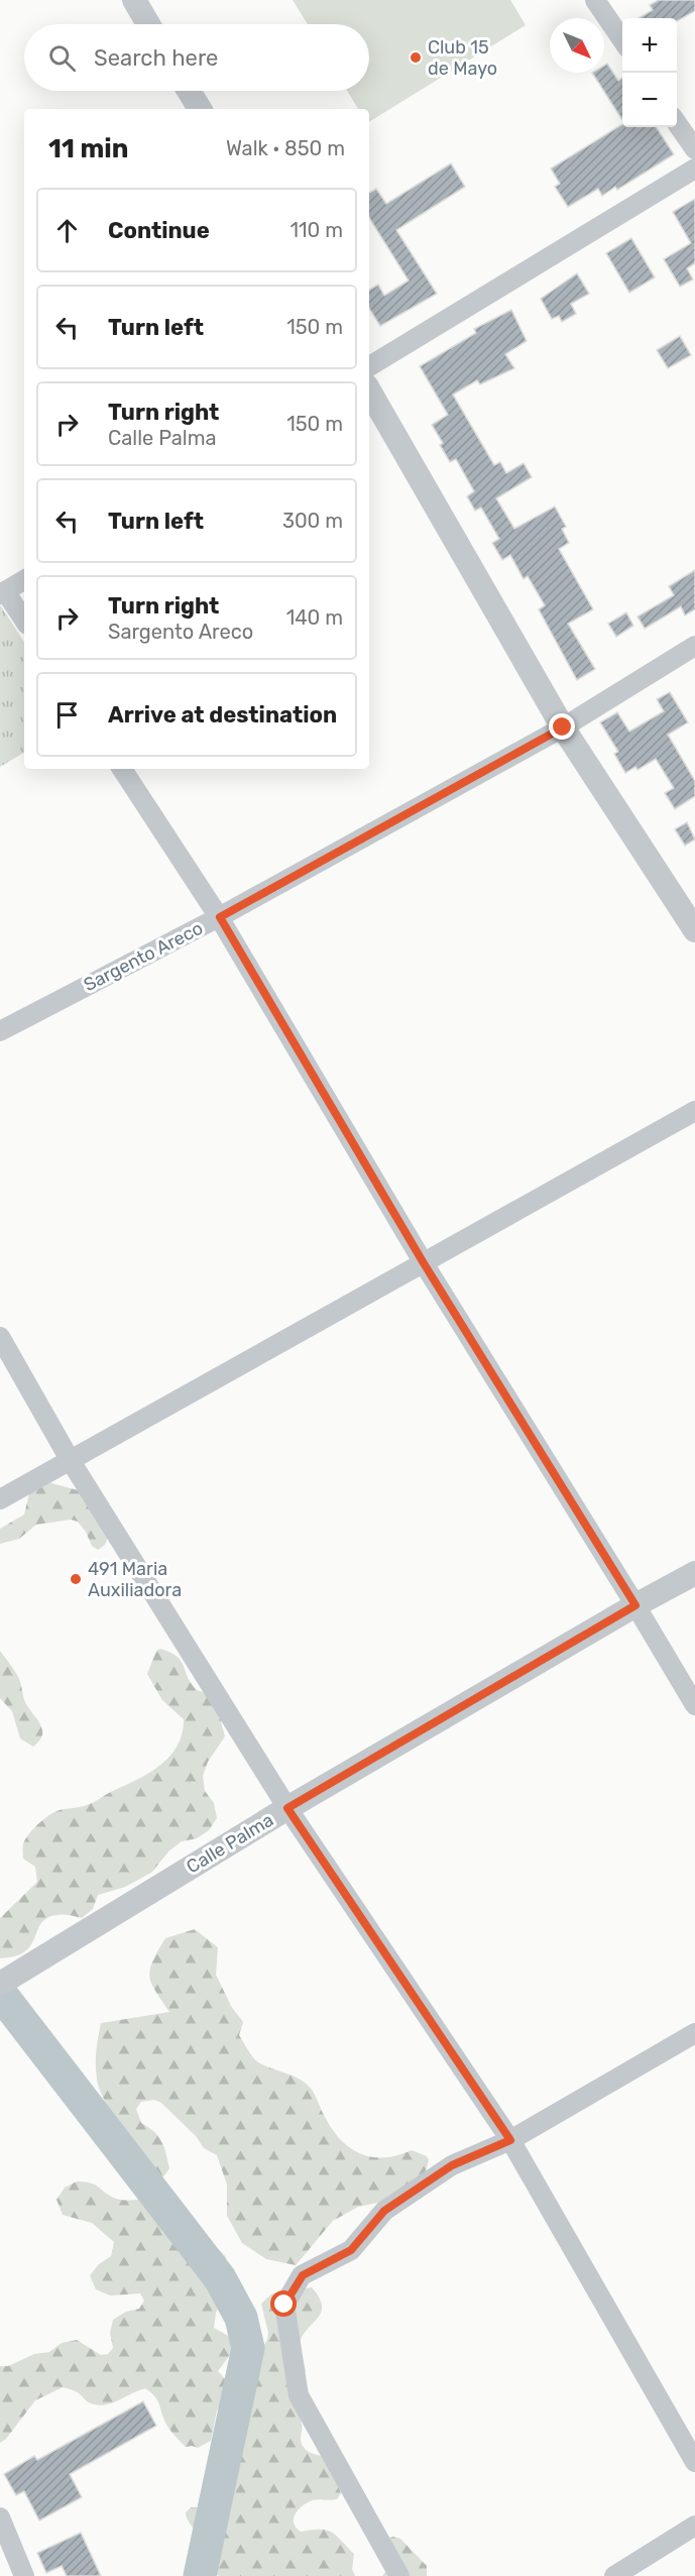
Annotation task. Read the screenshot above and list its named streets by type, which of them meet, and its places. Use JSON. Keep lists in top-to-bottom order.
{
  "streets": {
    "street": ["Sargento Areco", "Calle Palma"]
  },
  "places": ["Club 15 de Mayo", "491 Maria Auxiliadora"],
  "north": "bottom right",
  "page": {
    "map_buttons": ["+", "−"],
    "search": "Search here",
    "heading": ["11 min", "Walk · 850 m"],
    "list": [
      ["Continue", "110 m"],
      ["Turn left", "150 m"],
      ["Turn right", "Calle Palma", "150 m"],
      ["Turn left", "300 m"],
      ["Turn right", "Sargento Areco", "140 m"],
      "Arrive at destination"
    ]
  }
}
